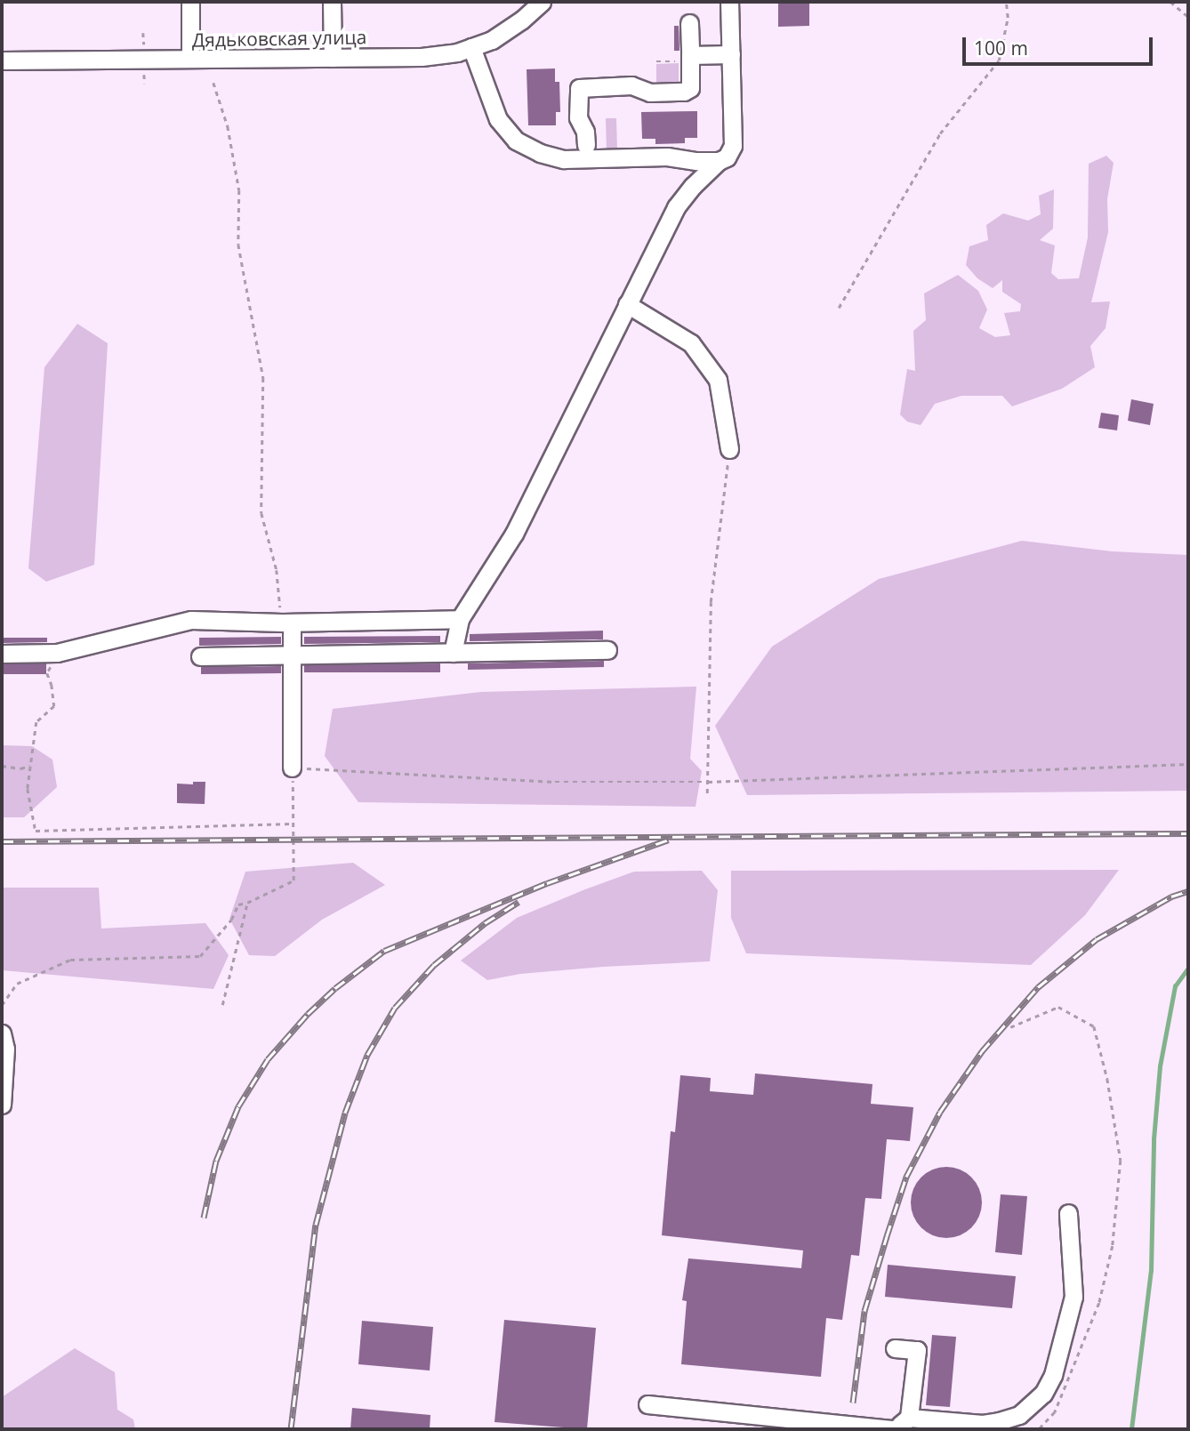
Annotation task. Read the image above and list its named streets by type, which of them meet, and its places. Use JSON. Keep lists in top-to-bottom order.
{
  "streets": {
    "street": ["Дядьковская улица"]
  },
  "scale_bar": "100 m"
}
